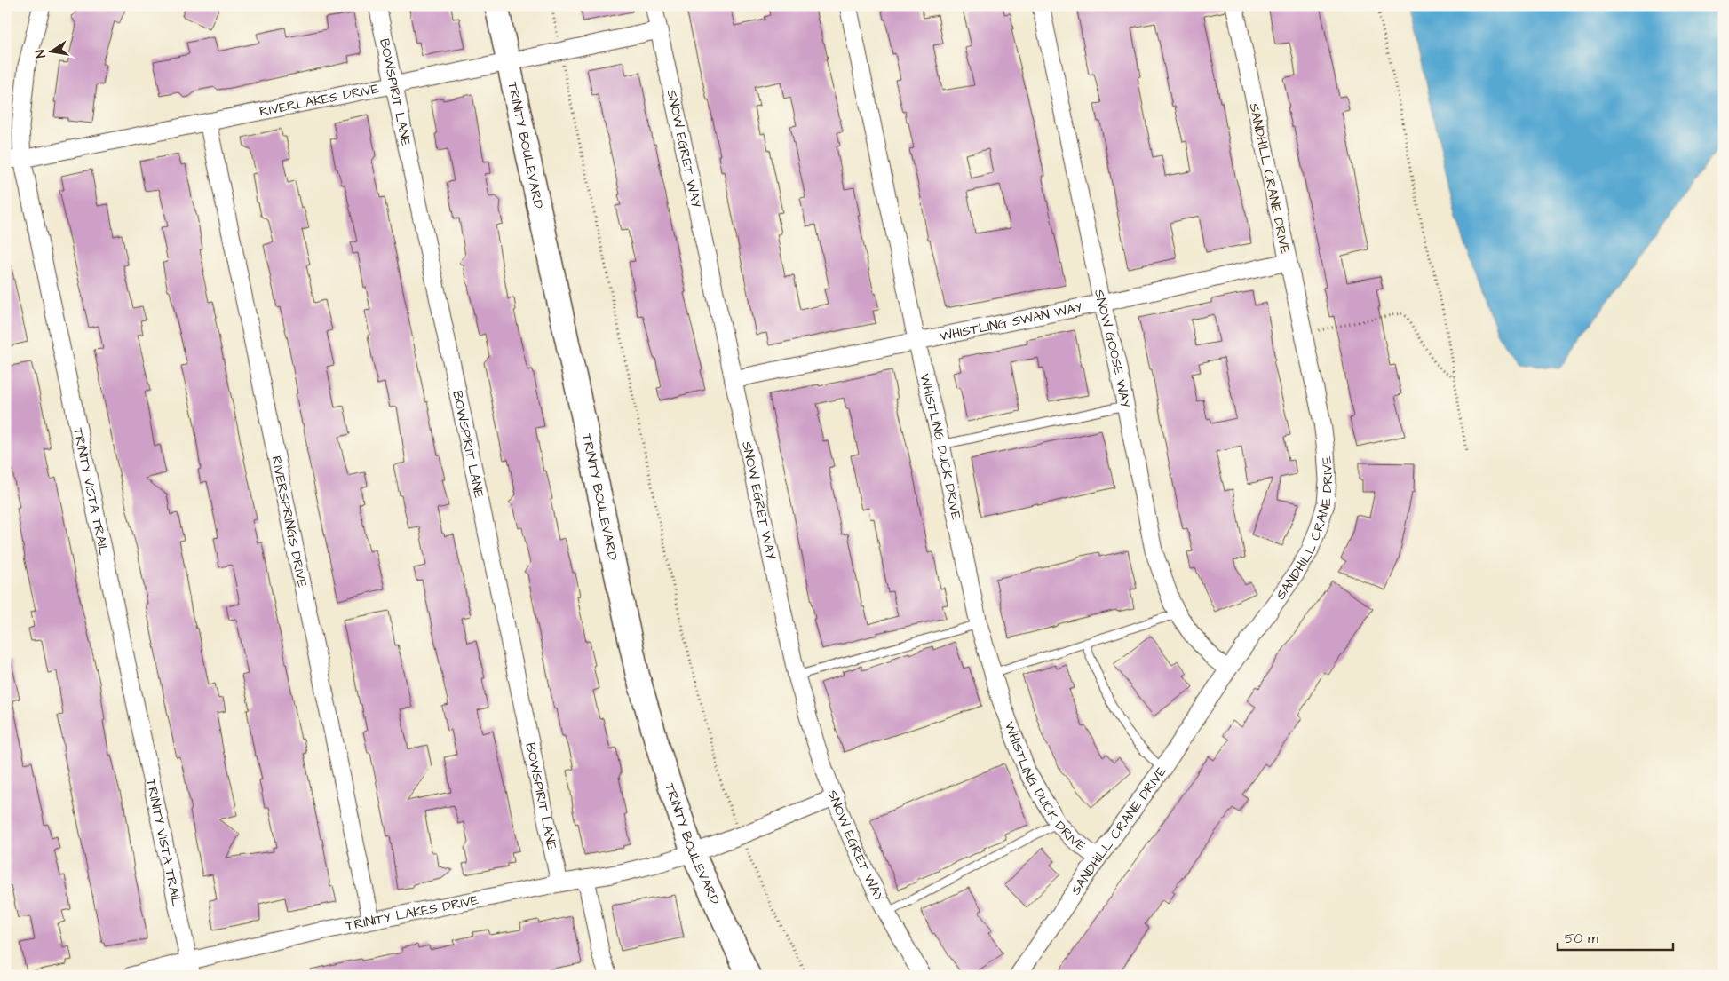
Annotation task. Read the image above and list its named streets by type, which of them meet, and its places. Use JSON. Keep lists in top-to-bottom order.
{
  "streets": {
    "main road": ["TRINITY BOULEVARD"],
    "street": [
      "BOWSPIRIT LANE",
      "RIVERLAKES DRIVE",
      "SNOW EGRET WAY",
      "SANDHILL CRANE DRIVE",
      "WHISTLING SWAN WAY",
      "SNOW GOOSE WAY",
      "WHISTLING DUCK DRIVE",
      "TRINITY VISTA TRAIL",
      "RIVERSPRINGS DRIVE",
      "TRINITY LAKES DRIVE"
    ]
  },
  "crossings": [
    ["BOWSPIRIT LANE", "RIVERLAKES DRIVE"],
    ["BOWSPIRIT LANE", "TRINITY LAKES DRIVE"],
    ["RIVERLAKES DRIVE", "TRINITY BOULEVARD"],
    ["RIVERLAKES DRIVE", "SNOW EGRET WAY"],
    ["RIVERLAKES DRIVE", "TRINITY VISTA TRAIL"],
    ["RIVERLAKES DRIVE", "RIVERSPRINGS DRIVE"],
    ["TRINITY BOULEVARD", "TRINITY LAKES DRIVE"],
    ["SNOW EGRET WAY", "WHISTLING SWAN WAY"],
    ["SNOW EGRET WAY", "TRINITY LAKES DRIVE"],
    ["SANDHILL CRANE DRIVE", "WHISTLING SWAN WAY"],
    ["SANDHILL CRANE DRIVE", "SNOW GOOSE WAY"],
    ["SANDHILL CRANE DRIVE", "WHISTLING DUCK DRIVE"],
    ["WHISTLING SWAN WAY", "SNOW GOOSE WAY"],
    ["WHISTLING SWAN WAY", "WHISTLING DUCK DRIVE"],
    ["TRINITY VISTA TRAIL", "TRINITY LAKES DRIVE"],
    ["RIVERSPRINGS DRIVE", "TRINITY LAKES DRIVE"]
  ],
  "scale_bar": "50 m",
  "north": "left"
}
